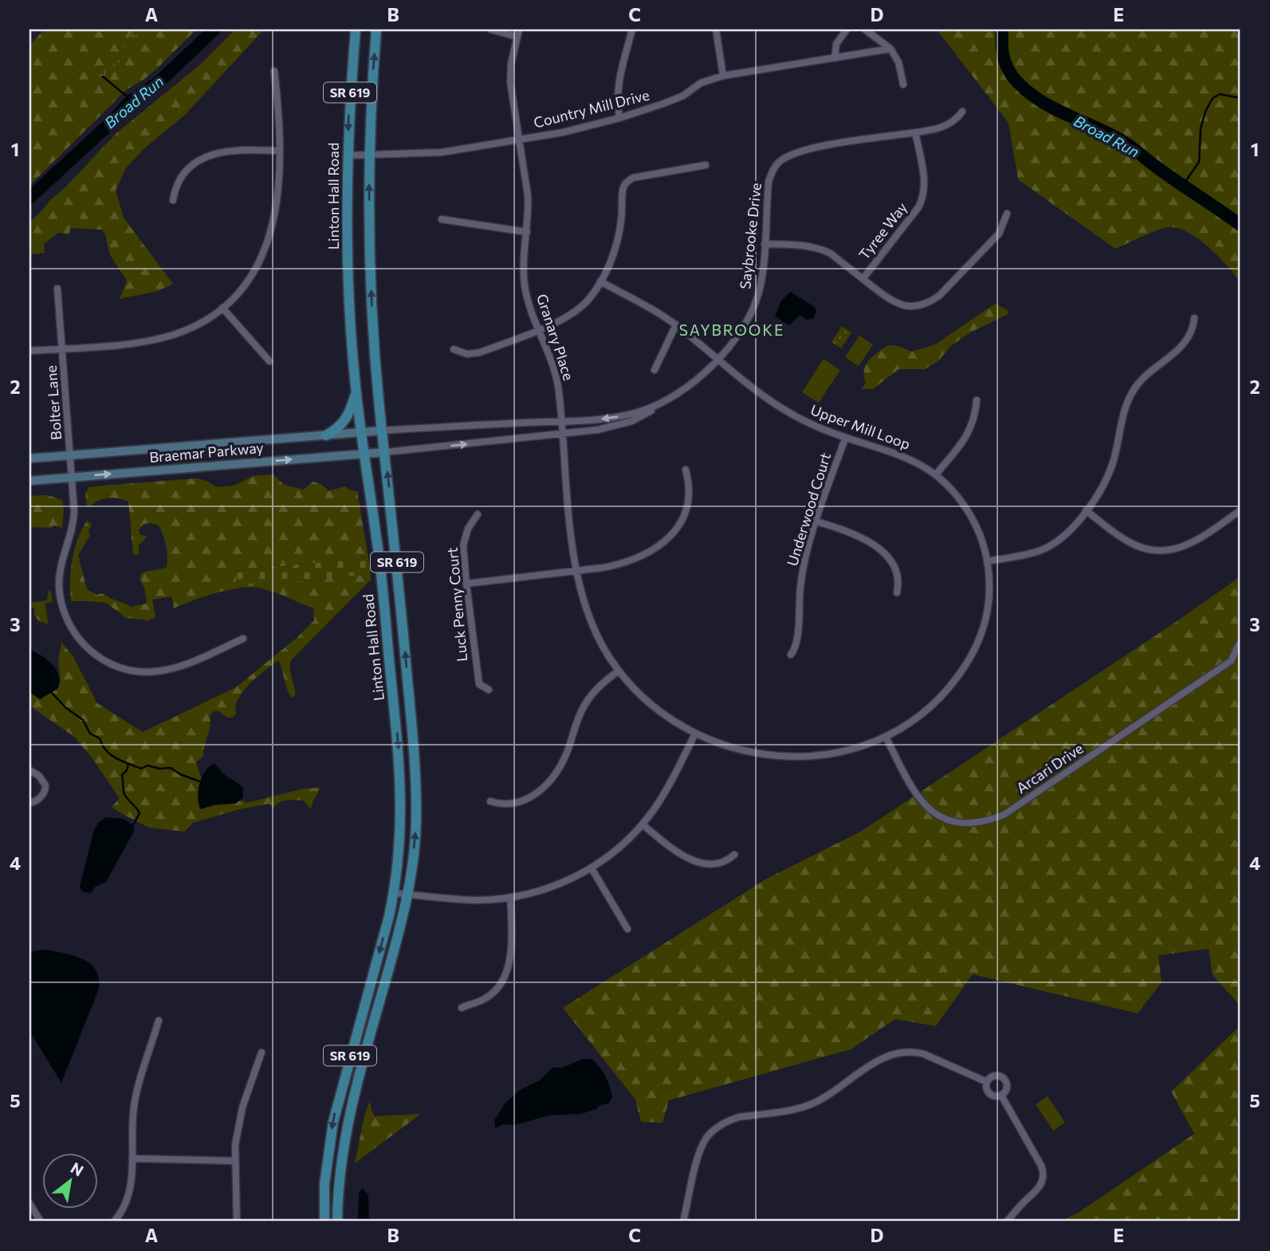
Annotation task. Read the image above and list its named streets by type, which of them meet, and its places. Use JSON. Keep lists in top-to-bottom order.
{
  "streets": {
    "main road": ["SR 619", "Linton Hall Road"],
    "street": [
      "Country Mill Drive",
      "Tyree Way",
      "Saybrooke Drive",
      "Granary Place",
      "Bolter Lane",
      "Upper Mill Loop",
      "Braemar Parkway",
      "Underwood Court",
      "Luck Penny Court",
      "Arcari Drive"
    ]
  },
  "crossings": [
    ["SR 619", "Country Mill Drive"],
    ["SR 619", "Saybrooke Drive"],
    ["SR 619", "Braemar Parkway"],
    ["Country Mill Drive", "Linton Hall Road"],
    ["Country Mill Drive", "Granary Place"],
    ["Linton Hall Road", "Braemar Parkway"],
    ["Tyree Way", "Saybrooke Drive"],
    ["Saybrooke Drive", "Granary Place"],
    ["Saybrooke Drive", "Upper Mill Loop"],
    ["Saybrooke Drive", "Braemar Parkway"],
    ["Granary Place", "Upper Mill Loop"],
    ["Bolter Lane", "Braemar Parkway"],
    ["Upper Mill Loop", "Underwood Court"],
    ["Upper Mill Loop", "Arcari Drive"]
  ],
  "districts": ["SAYBROOKE"],
  "water": ["Broad Run"],
  "north": "top right",
  "grid": {
    "columns": [
      "A",
      "B",
      "C",
      "D",
      "E"
    ],
    "rows": [
      "1",
      "2",
      "3",
      "4",
      "5"
    ]
  }
}
